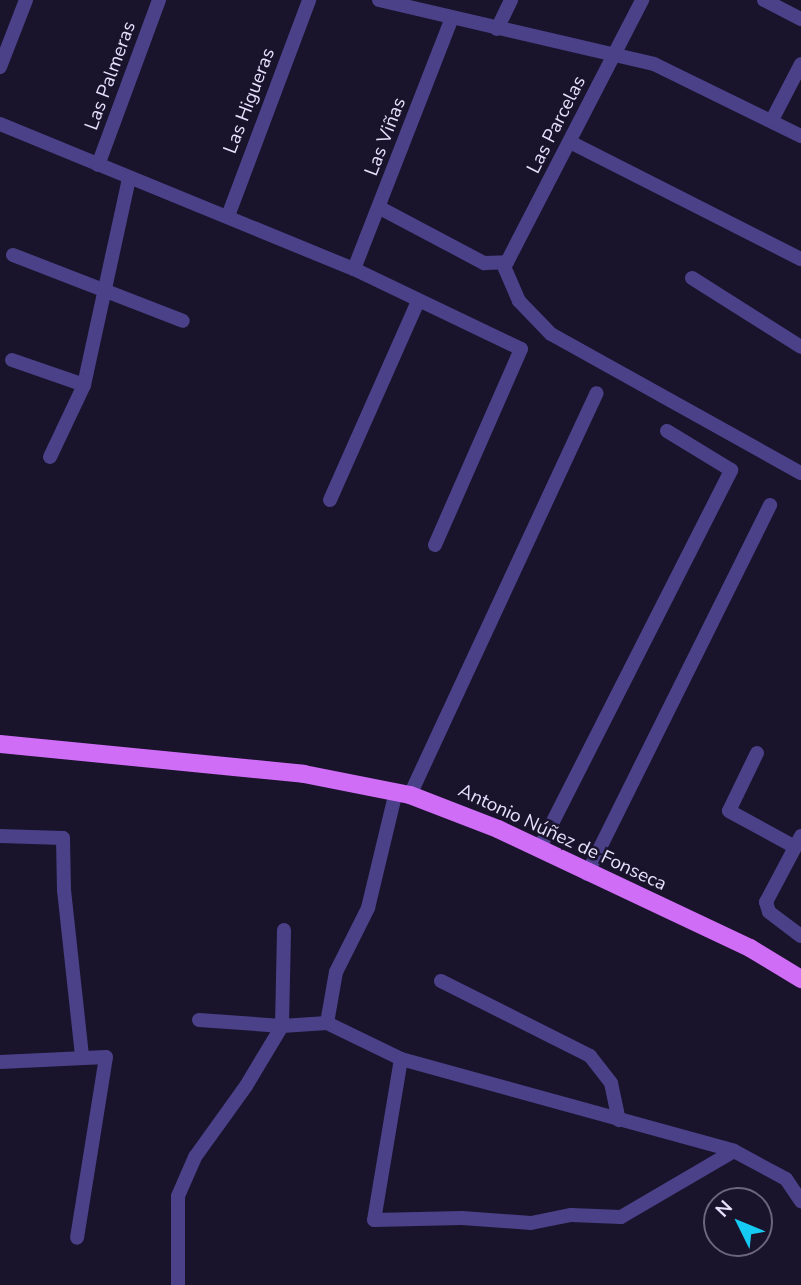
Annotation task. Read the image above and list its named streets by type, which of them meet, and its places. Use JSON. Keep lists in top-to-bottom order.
{
  "streets": {
    "main road": ["Antonio Núñez de Fonseca"],
    "street": [
      "Las Palmeras",
      "Las Higueras",
      "Las Parcelas",
      "Las Viñas"
    ]
  },
  "north": "top left"
}
